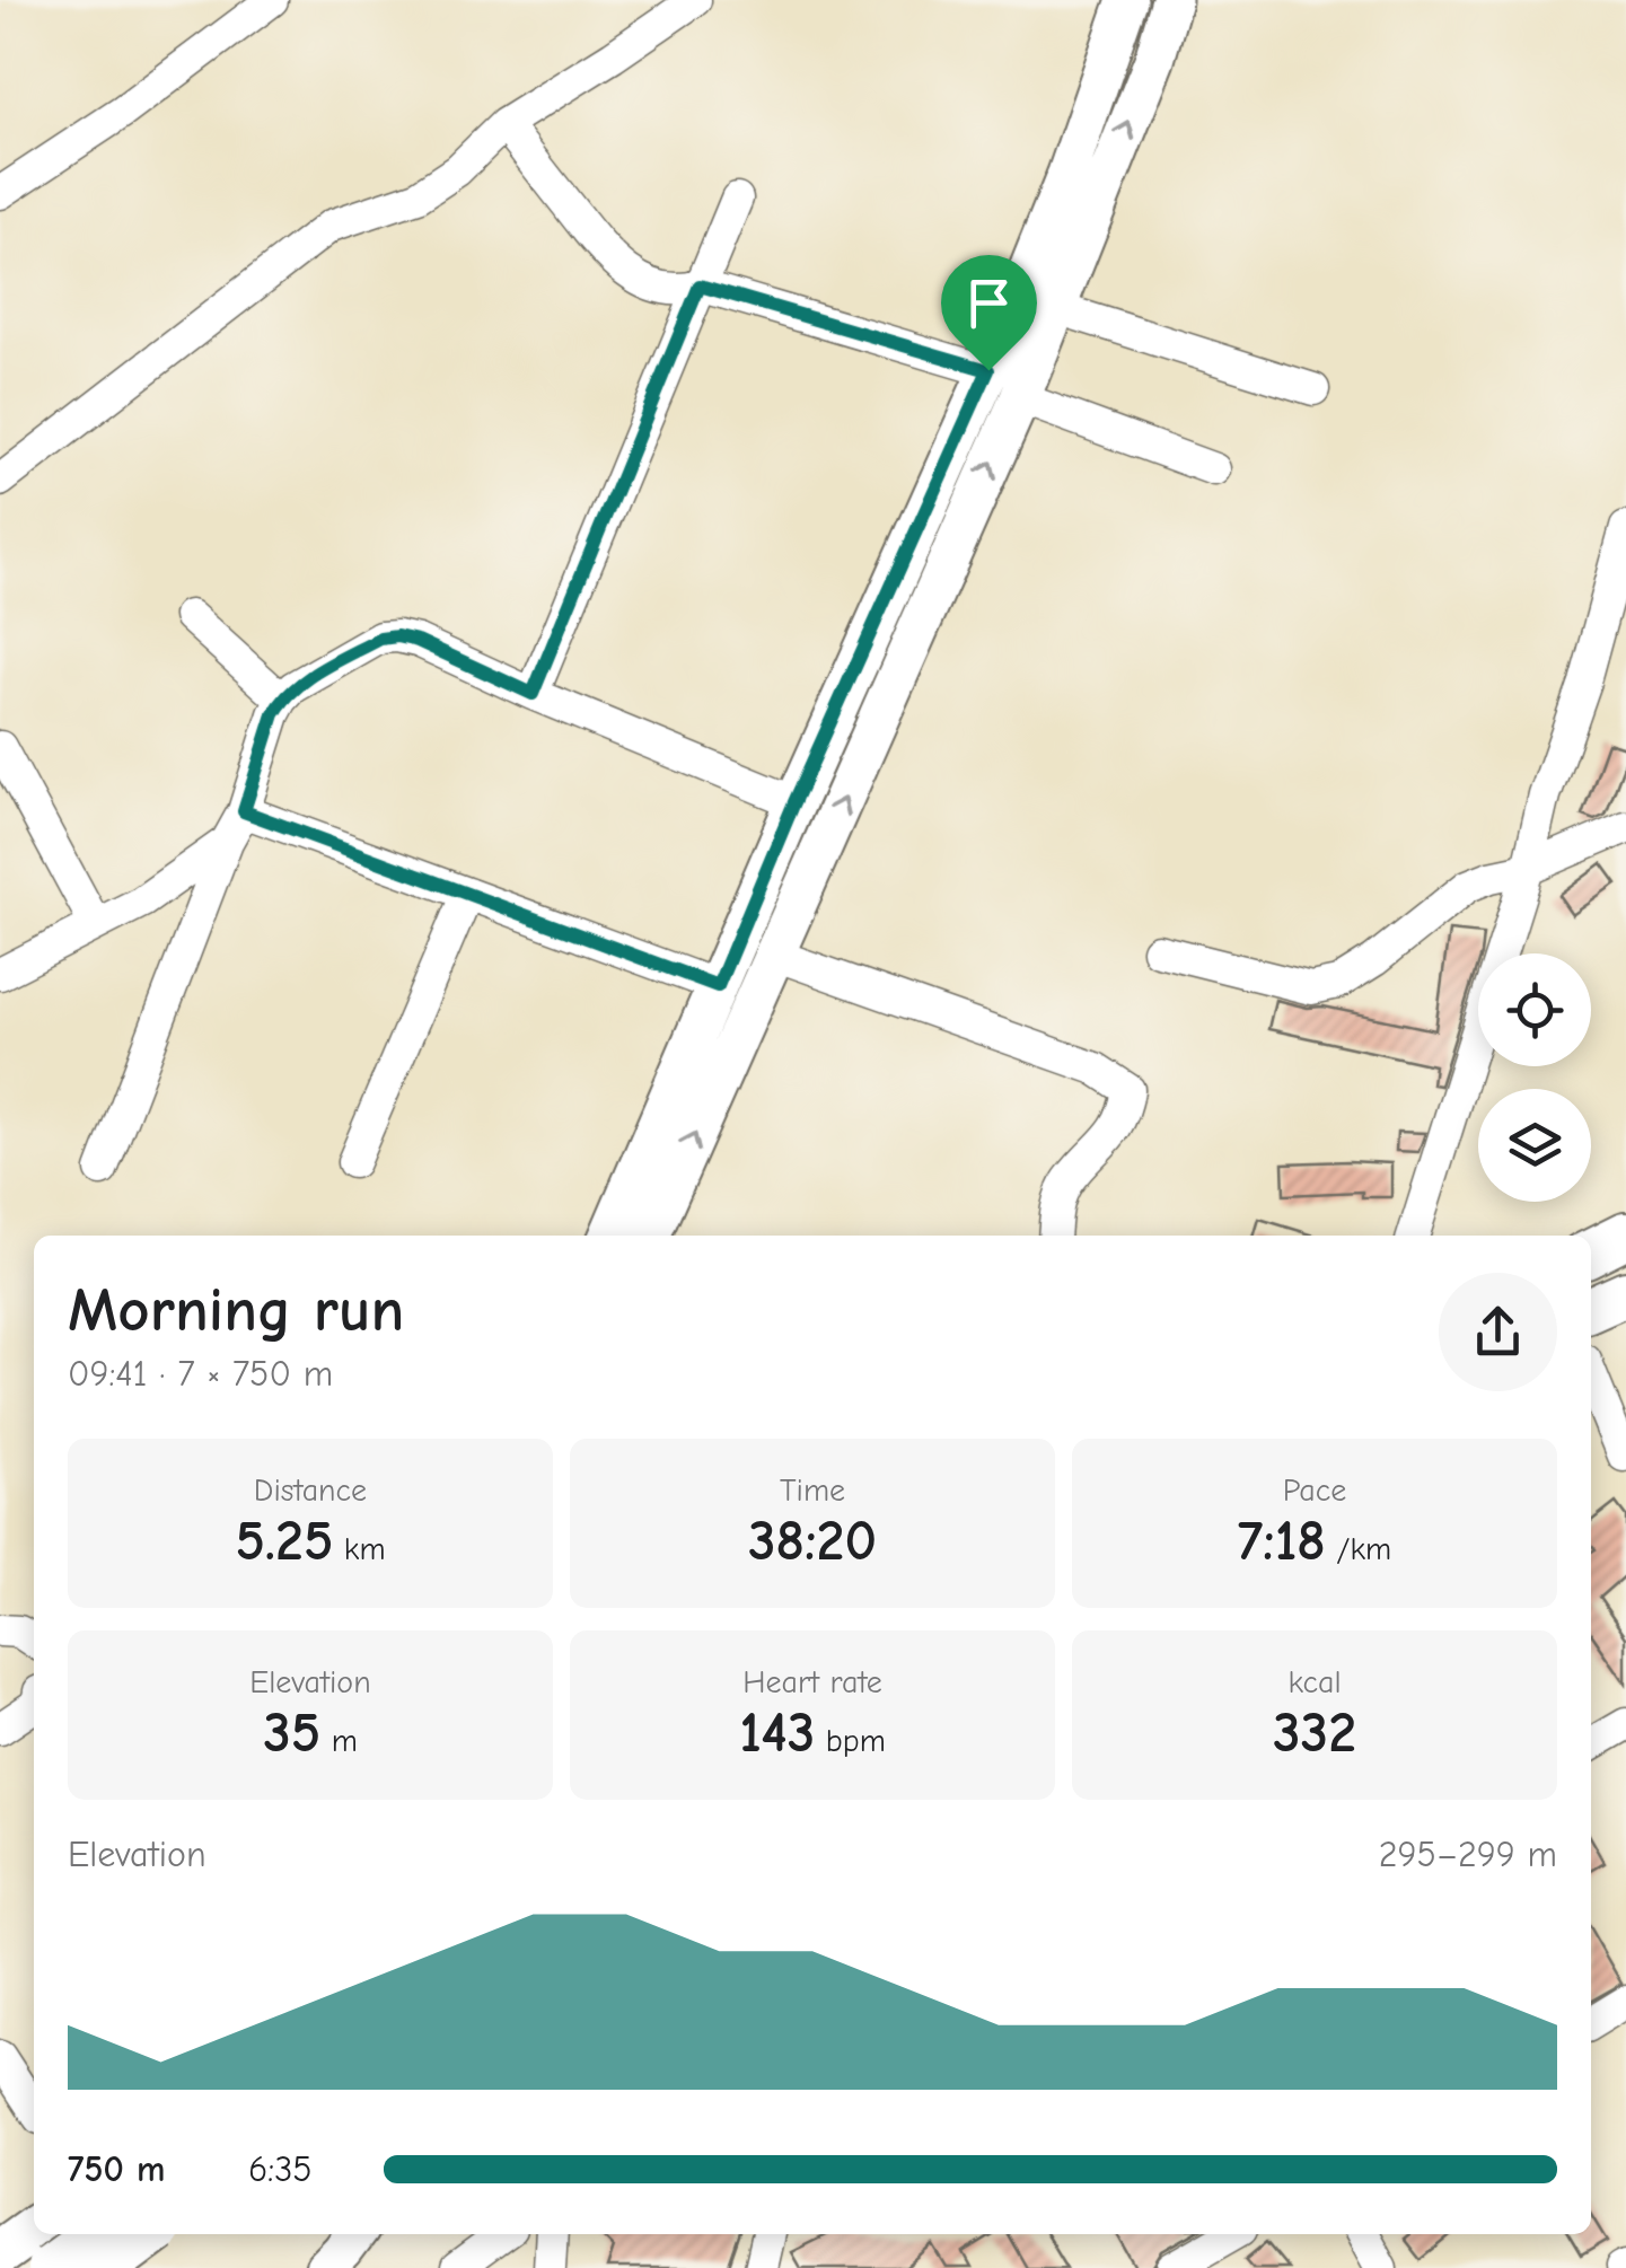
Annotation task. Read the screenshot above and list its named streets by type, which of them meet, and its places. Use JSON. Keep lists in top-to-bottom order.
{
  "page": {
    "heading": ["Morning run", "09:41 · 7 × 750 m"],
    "stats": [
      ["Distance", "5.25 km"],
      ["Time", "38:20"],
      ["Pace", "7:18 /km"],
      ["Elevation", "35 m"],
      ["Heart rate", "143 bpm"],
      ["kcal", "332"]
    ],
    "chart": ["Elevation", "295–299 m"],
    "list": [
      {
        "name": "750 m",
        "note": "6:35"
      }
    ]
  }
}
